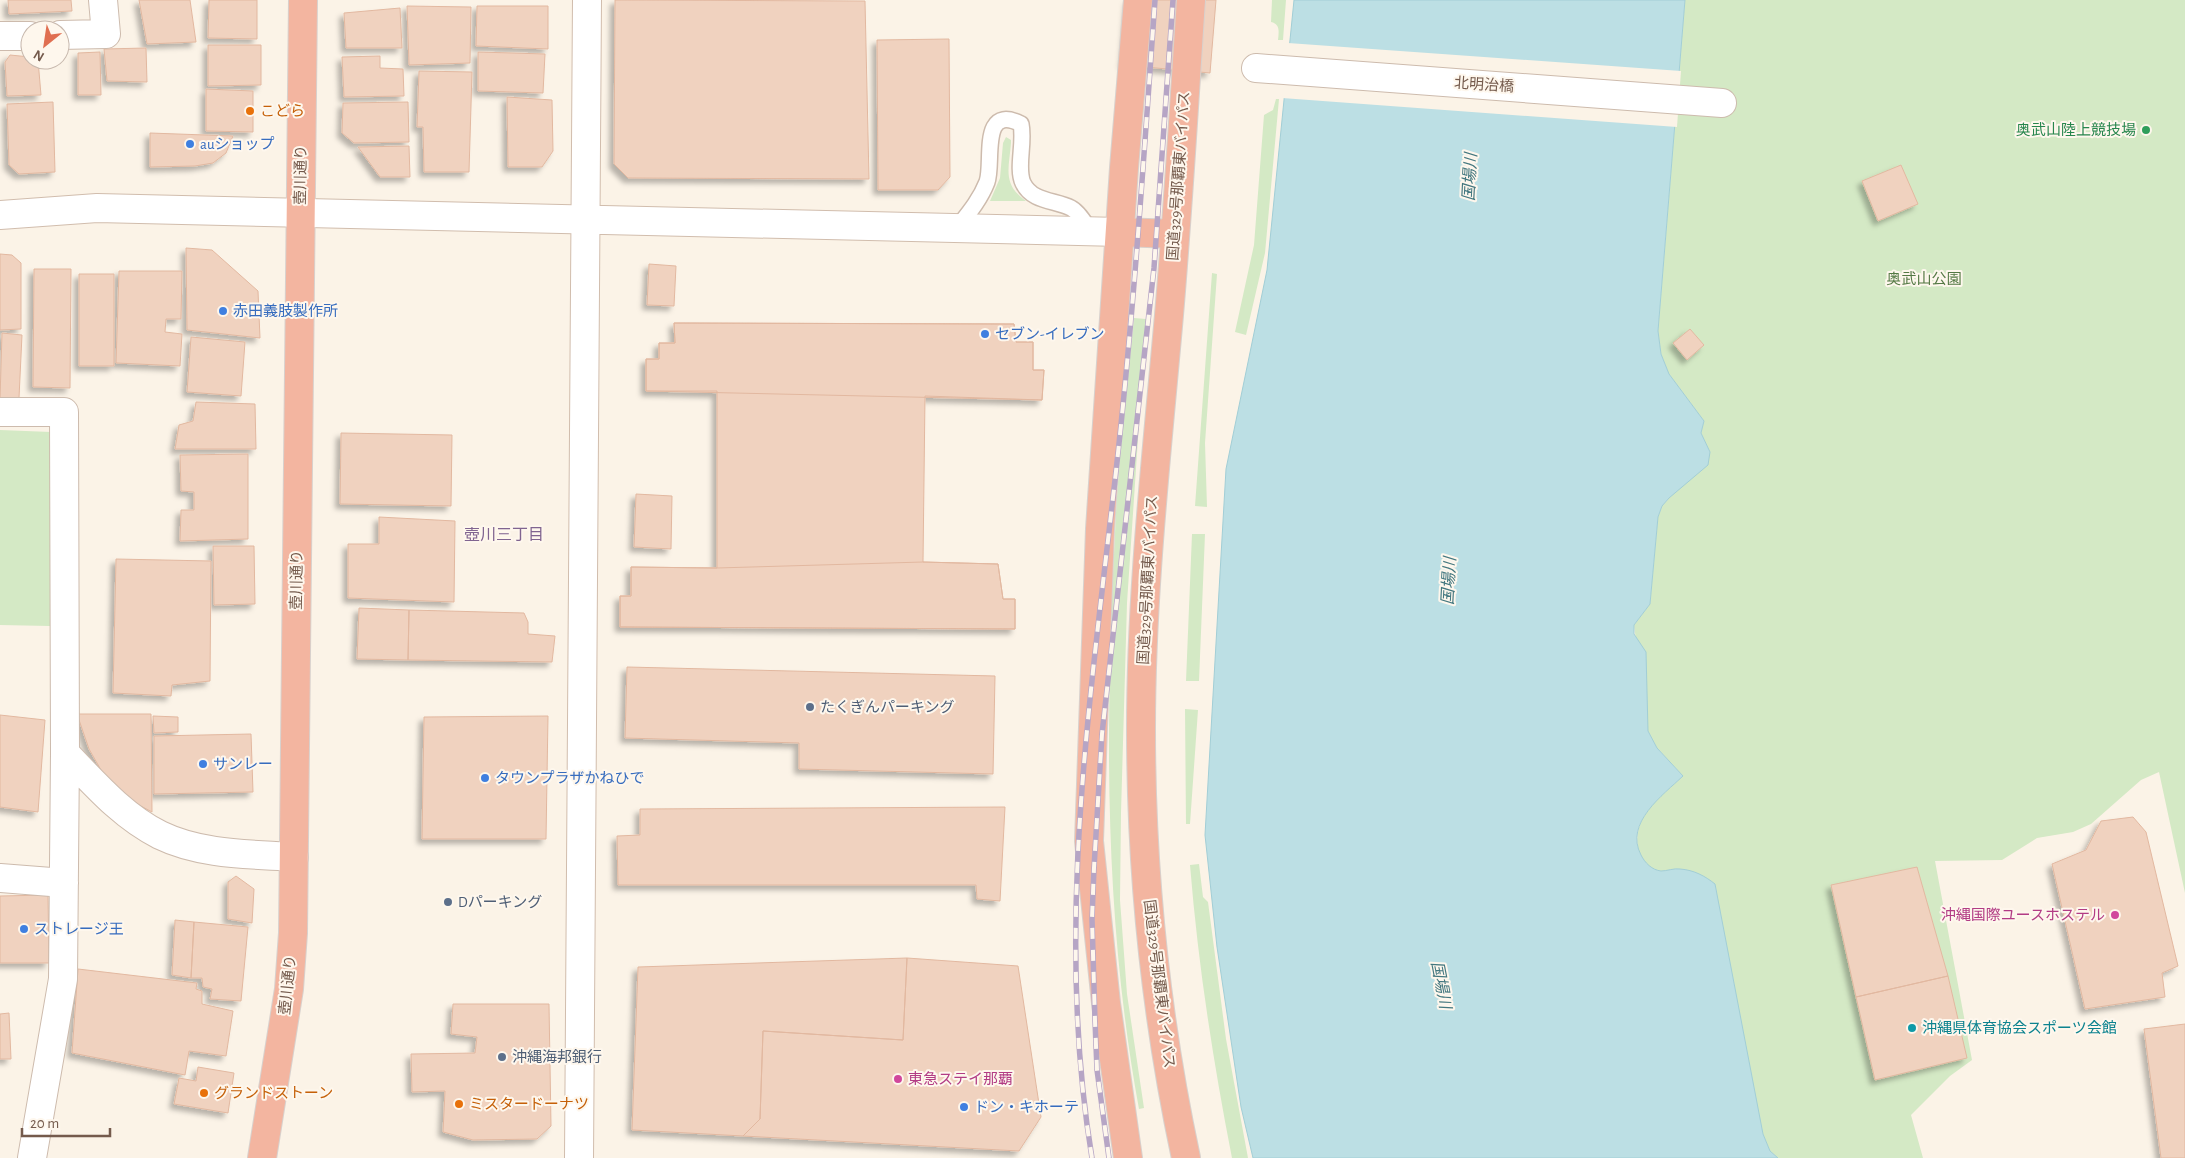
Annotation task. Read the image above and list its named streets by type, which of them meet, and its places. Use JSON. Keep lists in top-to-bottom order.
{
  "streets": {
    "highway": ["壺川通り", "国道329号那覇東バイパス"],
    "street": ["北明治橋"]
  },
  "districts": ["壺川三丁目"],
  "water": ["国場川"],
  "parks": ["奥武山公園"],
  "places": [
    "こどら",
    "奥武山陸上競技場",
    "auショップ",
    "赤田義肢製作所",
    "セブン-イレブン",
    "たくぎんパーキング",
    "サンレー",
    "タウンプラザかねひで",
    "Dパーキング",
    "沖縄国際ユースホステル",
    "ストレージ王",
    "沖縄県体育協会スポーツ会館",
    "沖縄海邦銀行",
    "東急ステイ那覇",
    "グランドストーン",
    "ミスタードーナツ",
    "ドン・キホーテ"
  ],
  "scale_bar": "20 m",
  "north": "bottom left"
}
